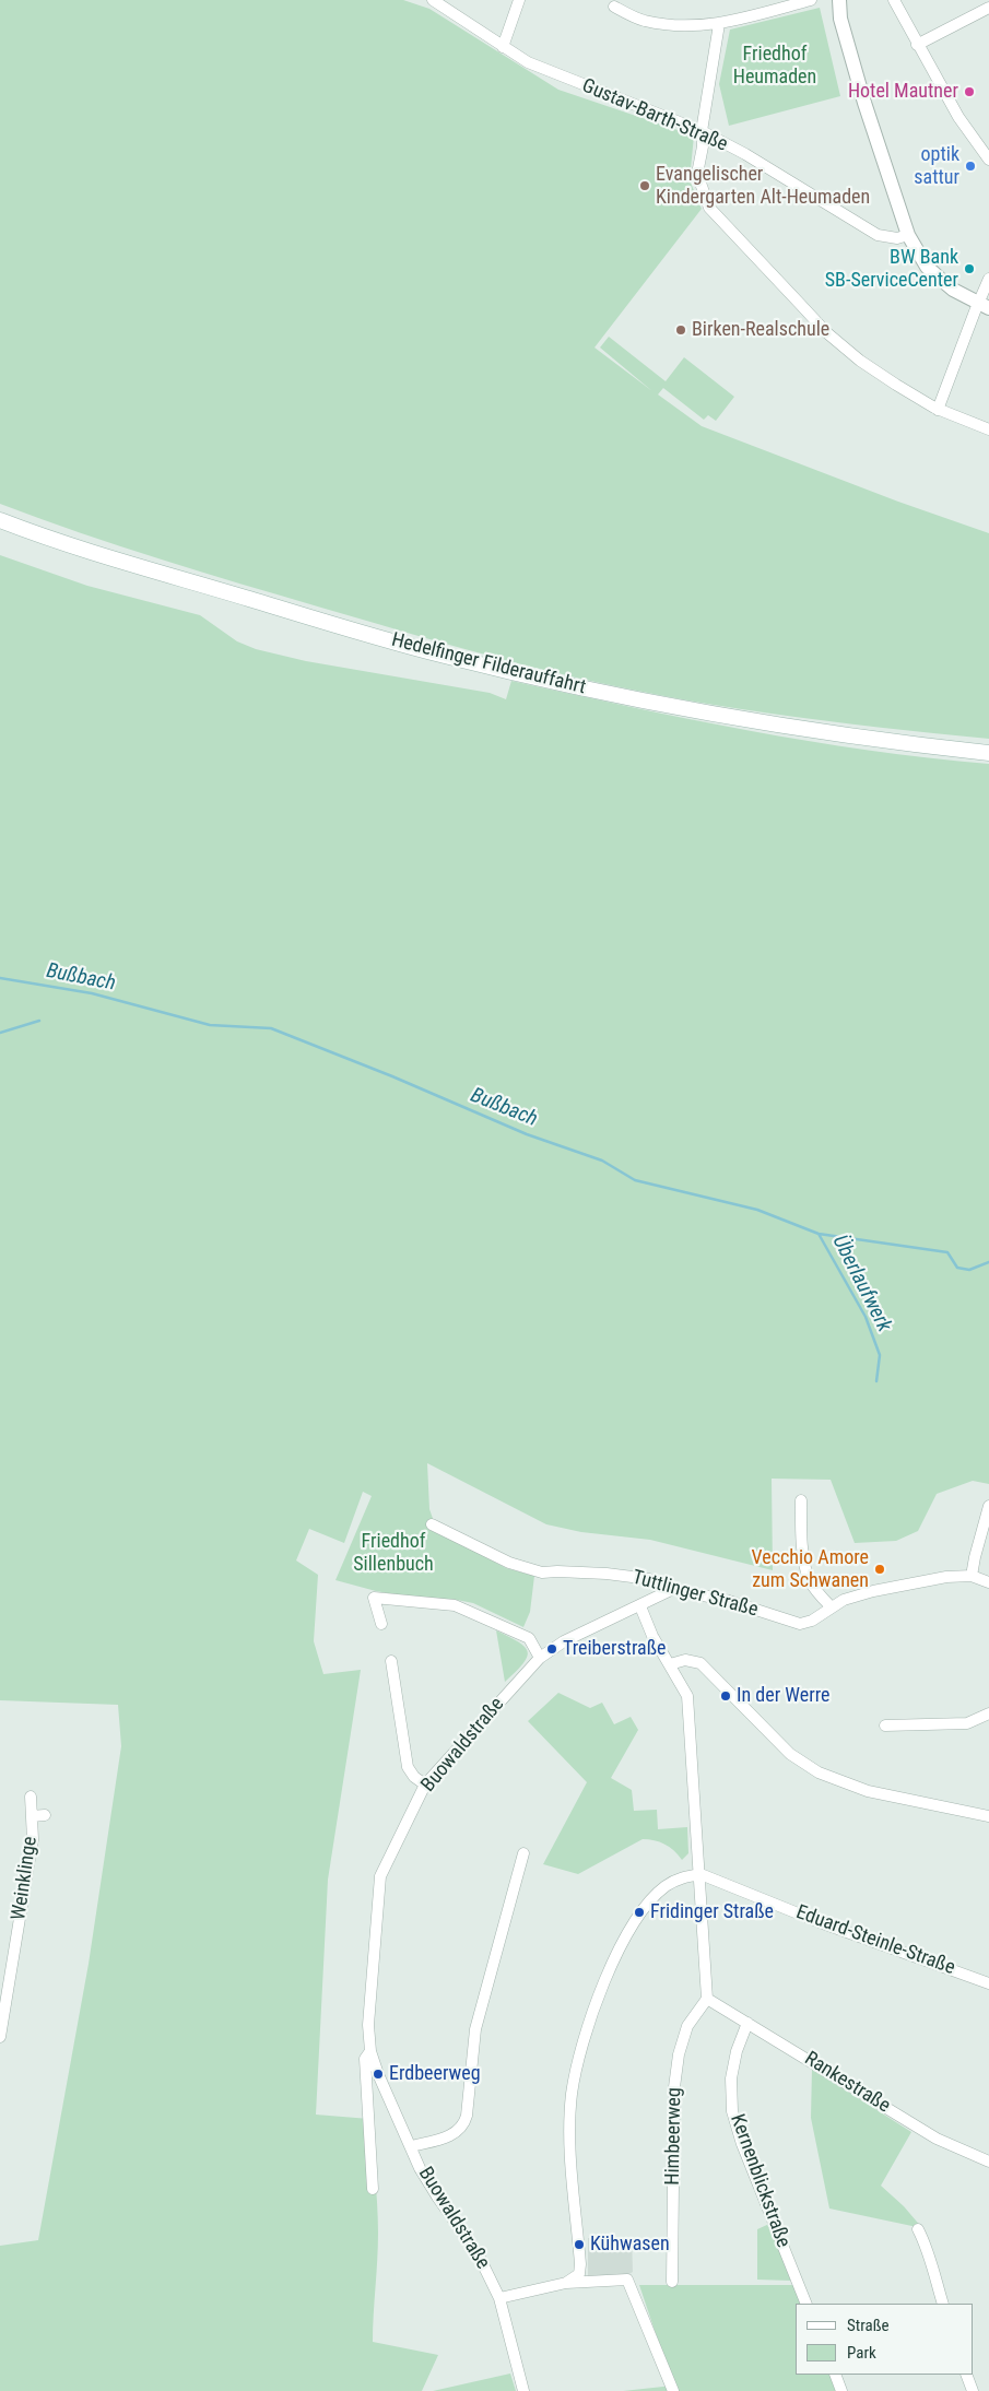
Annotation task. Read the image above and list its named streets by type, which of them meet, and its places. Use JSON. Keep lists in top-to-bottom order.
{
  "streets": {
    "main road": ["Hedelfinger Filderauffahrt"],
    "street": [
      "Gustav-Barth-Straße",
      "Tuttlinger Straße",
      "Buowaldstraße",
      "Weinklinge",
      "Eduard-Steinle-Straße",
      "Rankestraße",
      "Himbeerweg",
      "Kernenblickstraße"
    ]
  },
  "crossings": [
    ["Tuttlinger Straße", "Buowaldstraße"],
    ["Rankestraße", "Himbeerweg"],
    ["Rankestraße", "Kernenblickstraße"]
  ],
  "water": ["Bußbach", "Überlaufwerk"],
  "parks": ["Friedhof Heumaden", "Friedhof Sillenbuch"],
  "places": [
    "Hotel Mautner",
    "optik sattur",
    "Evangelischer Kindergarten Alt-Heumaden",
    "BW Bank SB-ServiceCenter",
    "Birken-Realschule",
    "Vecchio Amore zum Schwanen",
    "Treiberstraße",
    "In der Werre",
    "Fridinger Straße",
    "Erdbeerweg",
    "Kühwasen"
  ],
  "legend": ["Straße", "Park"]
}
